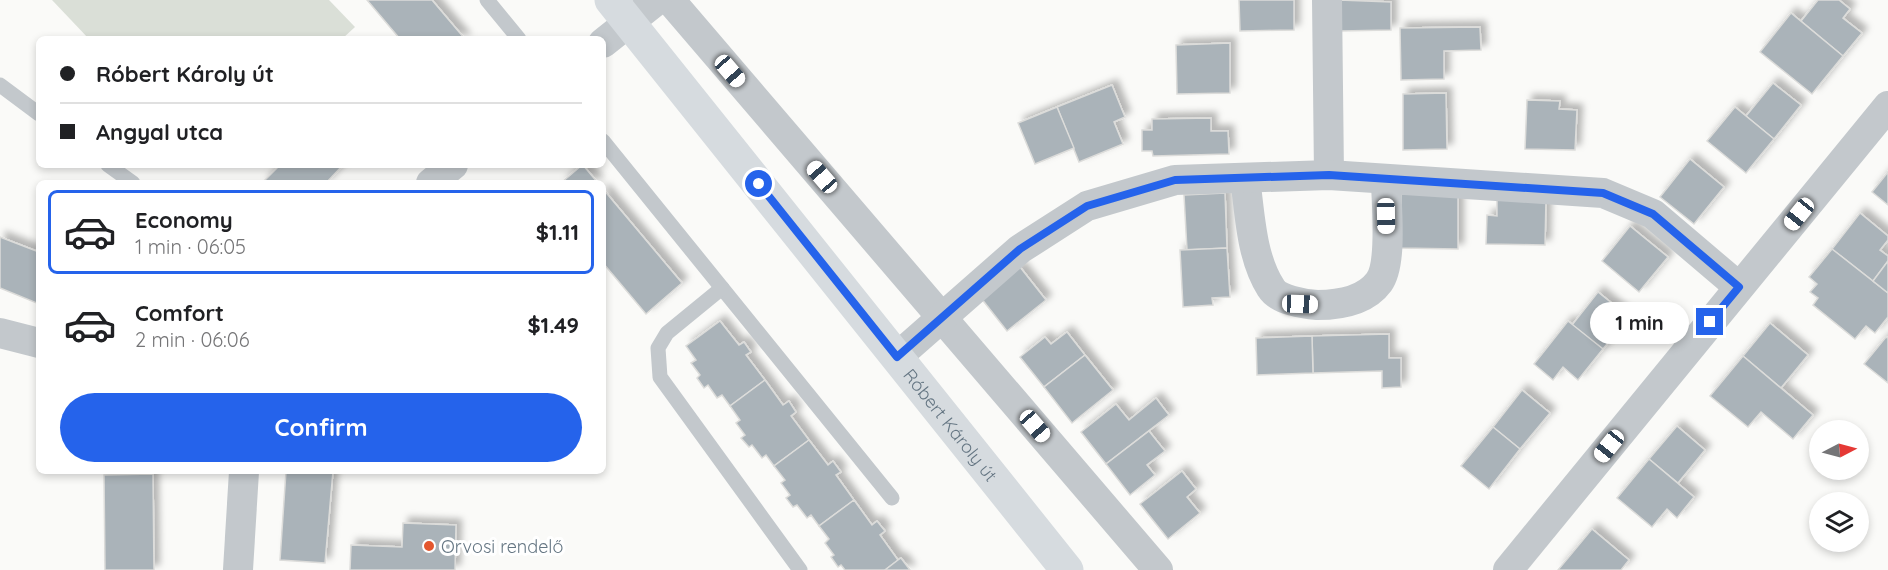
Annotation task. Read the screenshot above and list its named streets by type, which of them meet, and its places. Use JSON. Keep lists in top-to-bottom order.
{
  "streets": {
    "main road": ["Róbert Károly út"]
  },
  "places": ["Orvosi rendelő"],
  "north": "right",
  "page": {
    "banner": ["Róbert Károly út", "Angyal utca"],
    "list": [
      {
        "name": "Economy",
        "note": "1 min · 06:05",
        "value": "$1.11"
      },
      {
        "name": "Comfort",
        "note": "2 min · 06:06",
        "value": "$1.49"
      }
    ],
    "bubble": "1 min",
    "buttons": "Confirm"
  }
}
